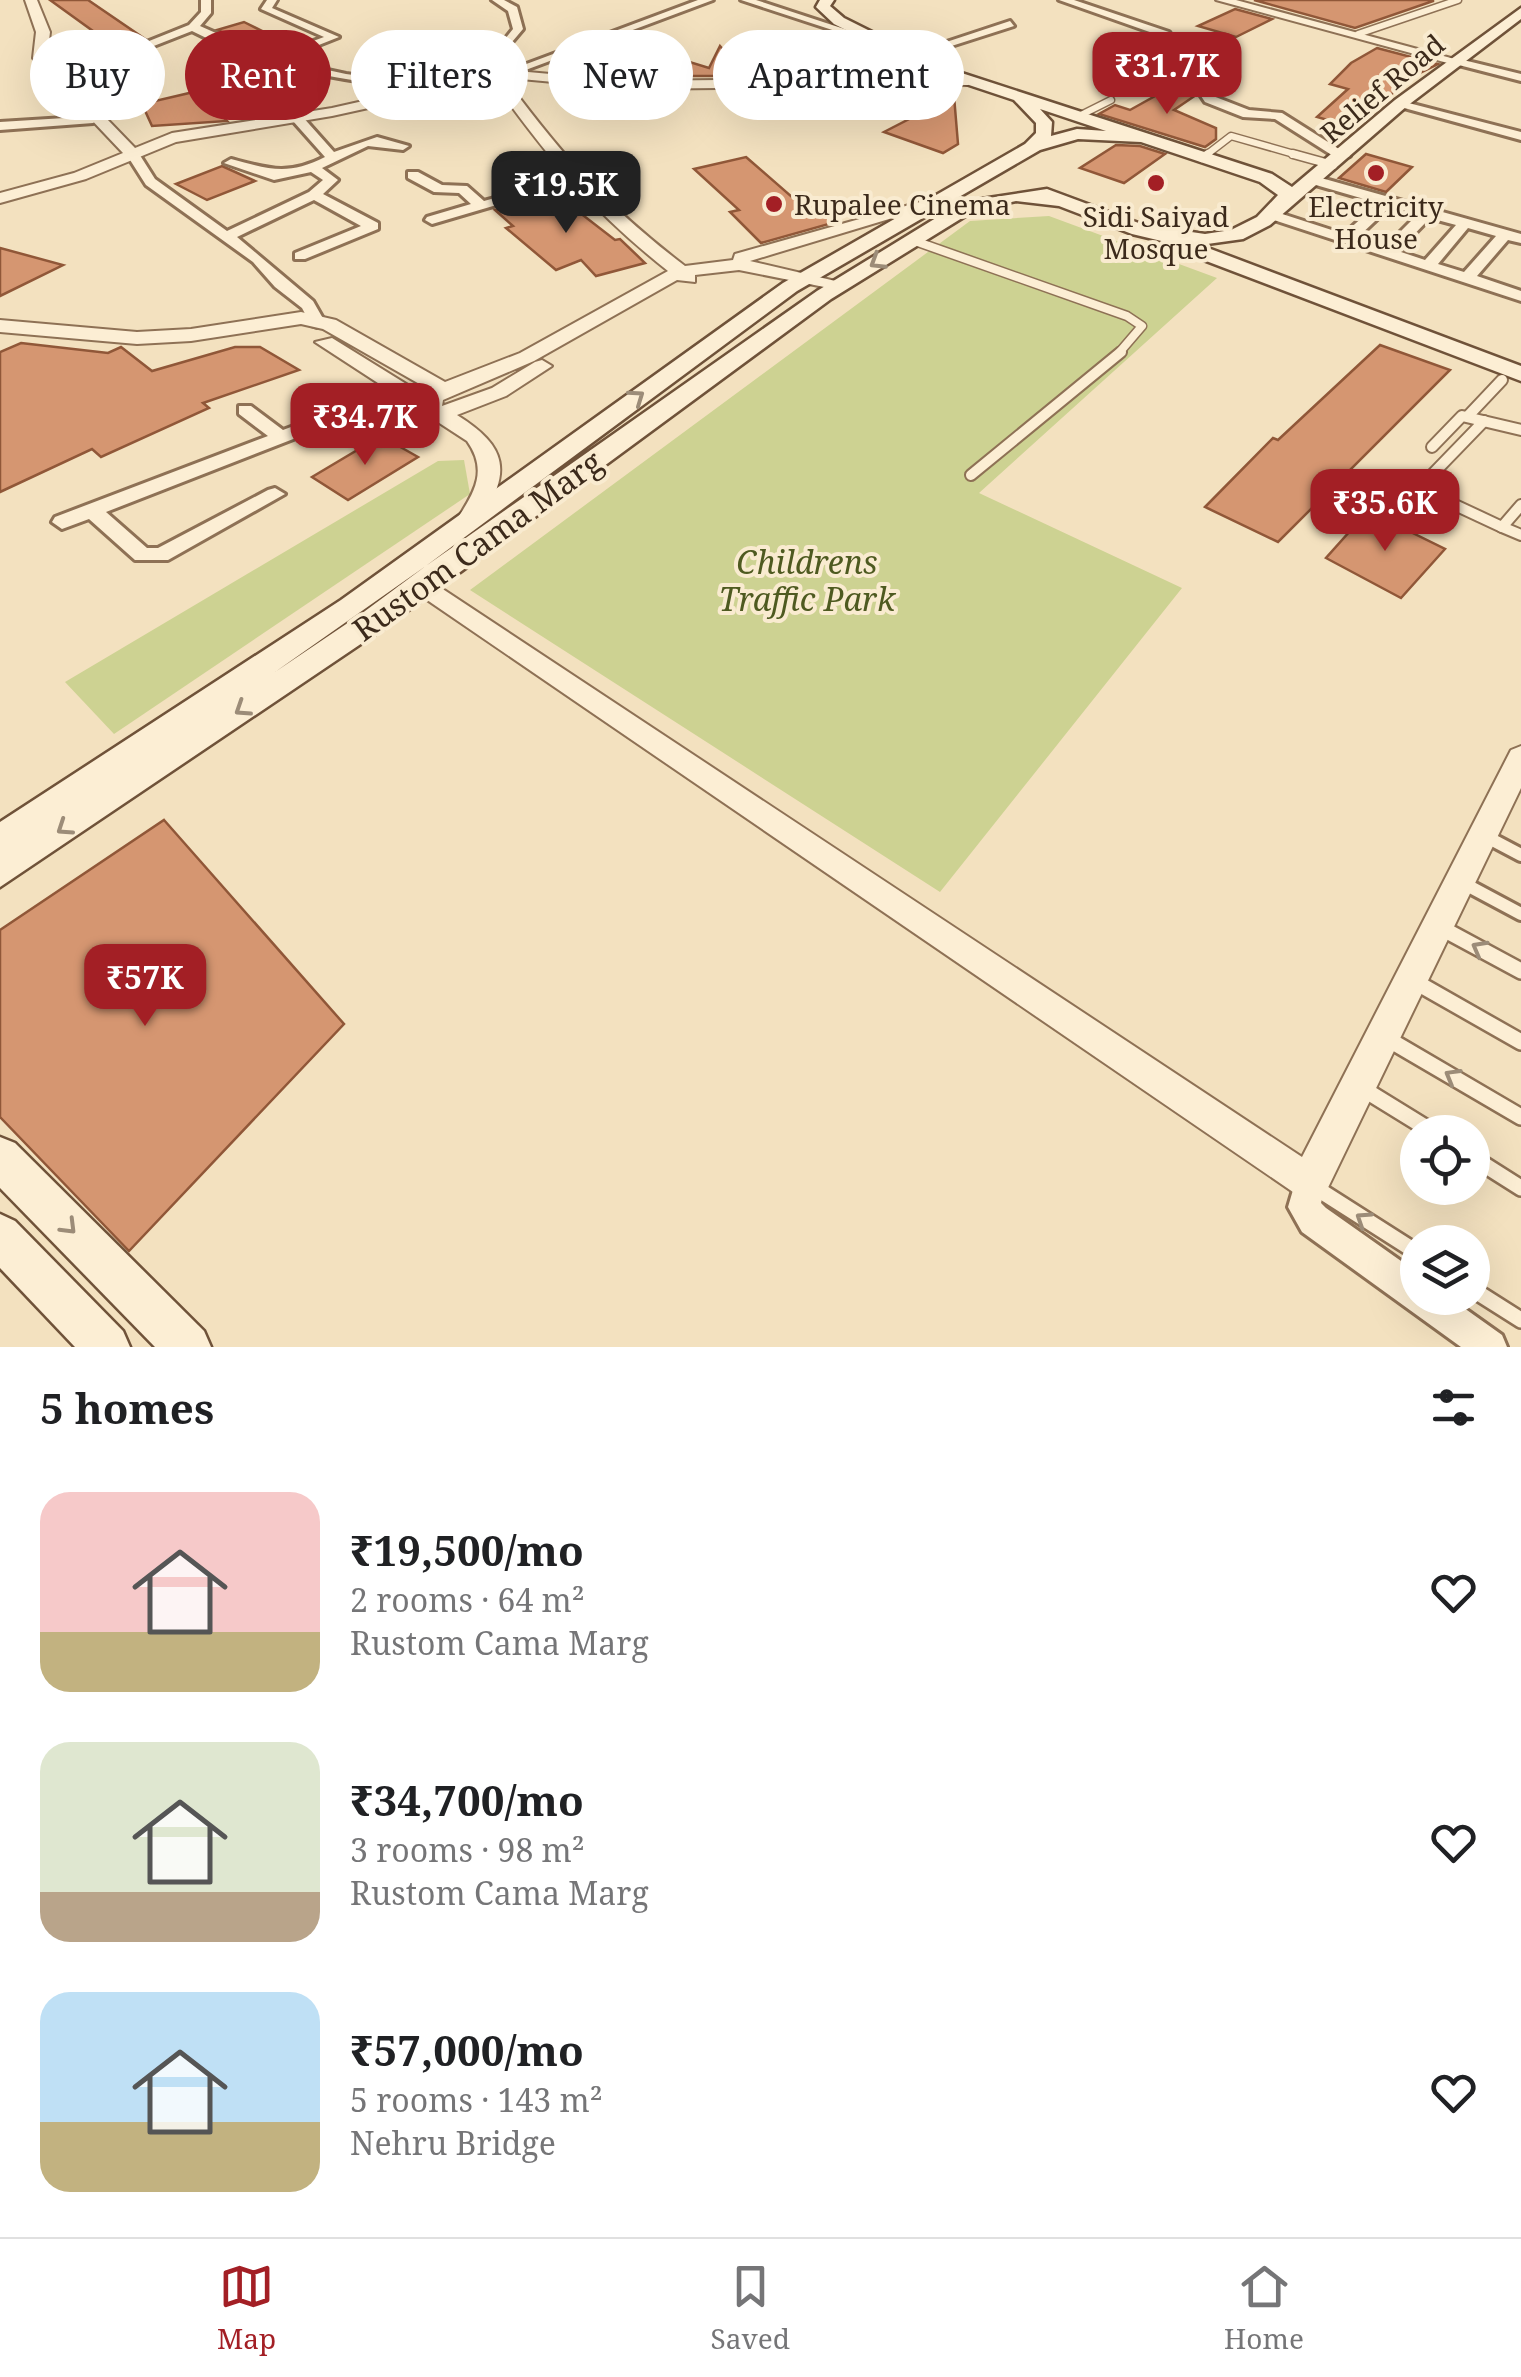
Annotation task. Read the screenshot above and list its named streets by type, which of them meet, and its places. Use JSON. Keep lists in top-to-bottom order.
{
  "streets": {
    "main road": ["Relief Road", "Rustom Cama Marg"]
  },
  "parks": ["Childrens Traffic Park"],
  "places": ["Electricity House", "Sidi Saiyad Mosque", "Rupalee Cinema"],
  "page": {
    "chip": [
      "Buy",
      "Rent",
      "Filters",
      "New",
      "Apartment"
    ],
    "price": [
      "₹31.7K",
      "₹19.5K",
      "₹34.7K",
      "₹35.6K",
      "₹57K"
    ],
    "heading": "5 homes",
    "list": [
      {
        "name": "₹19,500/mo",
        "note": "2 rooms · 64 m² · Rustom Cama Marg"
      },
      {
        "name": "₹34,700/mo",
        "note": "3 rooms · 98 m² · Rustom Cama Marg"
      },
      {
        "name": "₹57,000/mo",
        "note": "5 rooms · 143 m² · Nehru Bridge"
      }
    ],
    "tabs": ["Map", "Saved", "Home"]
  }
}
